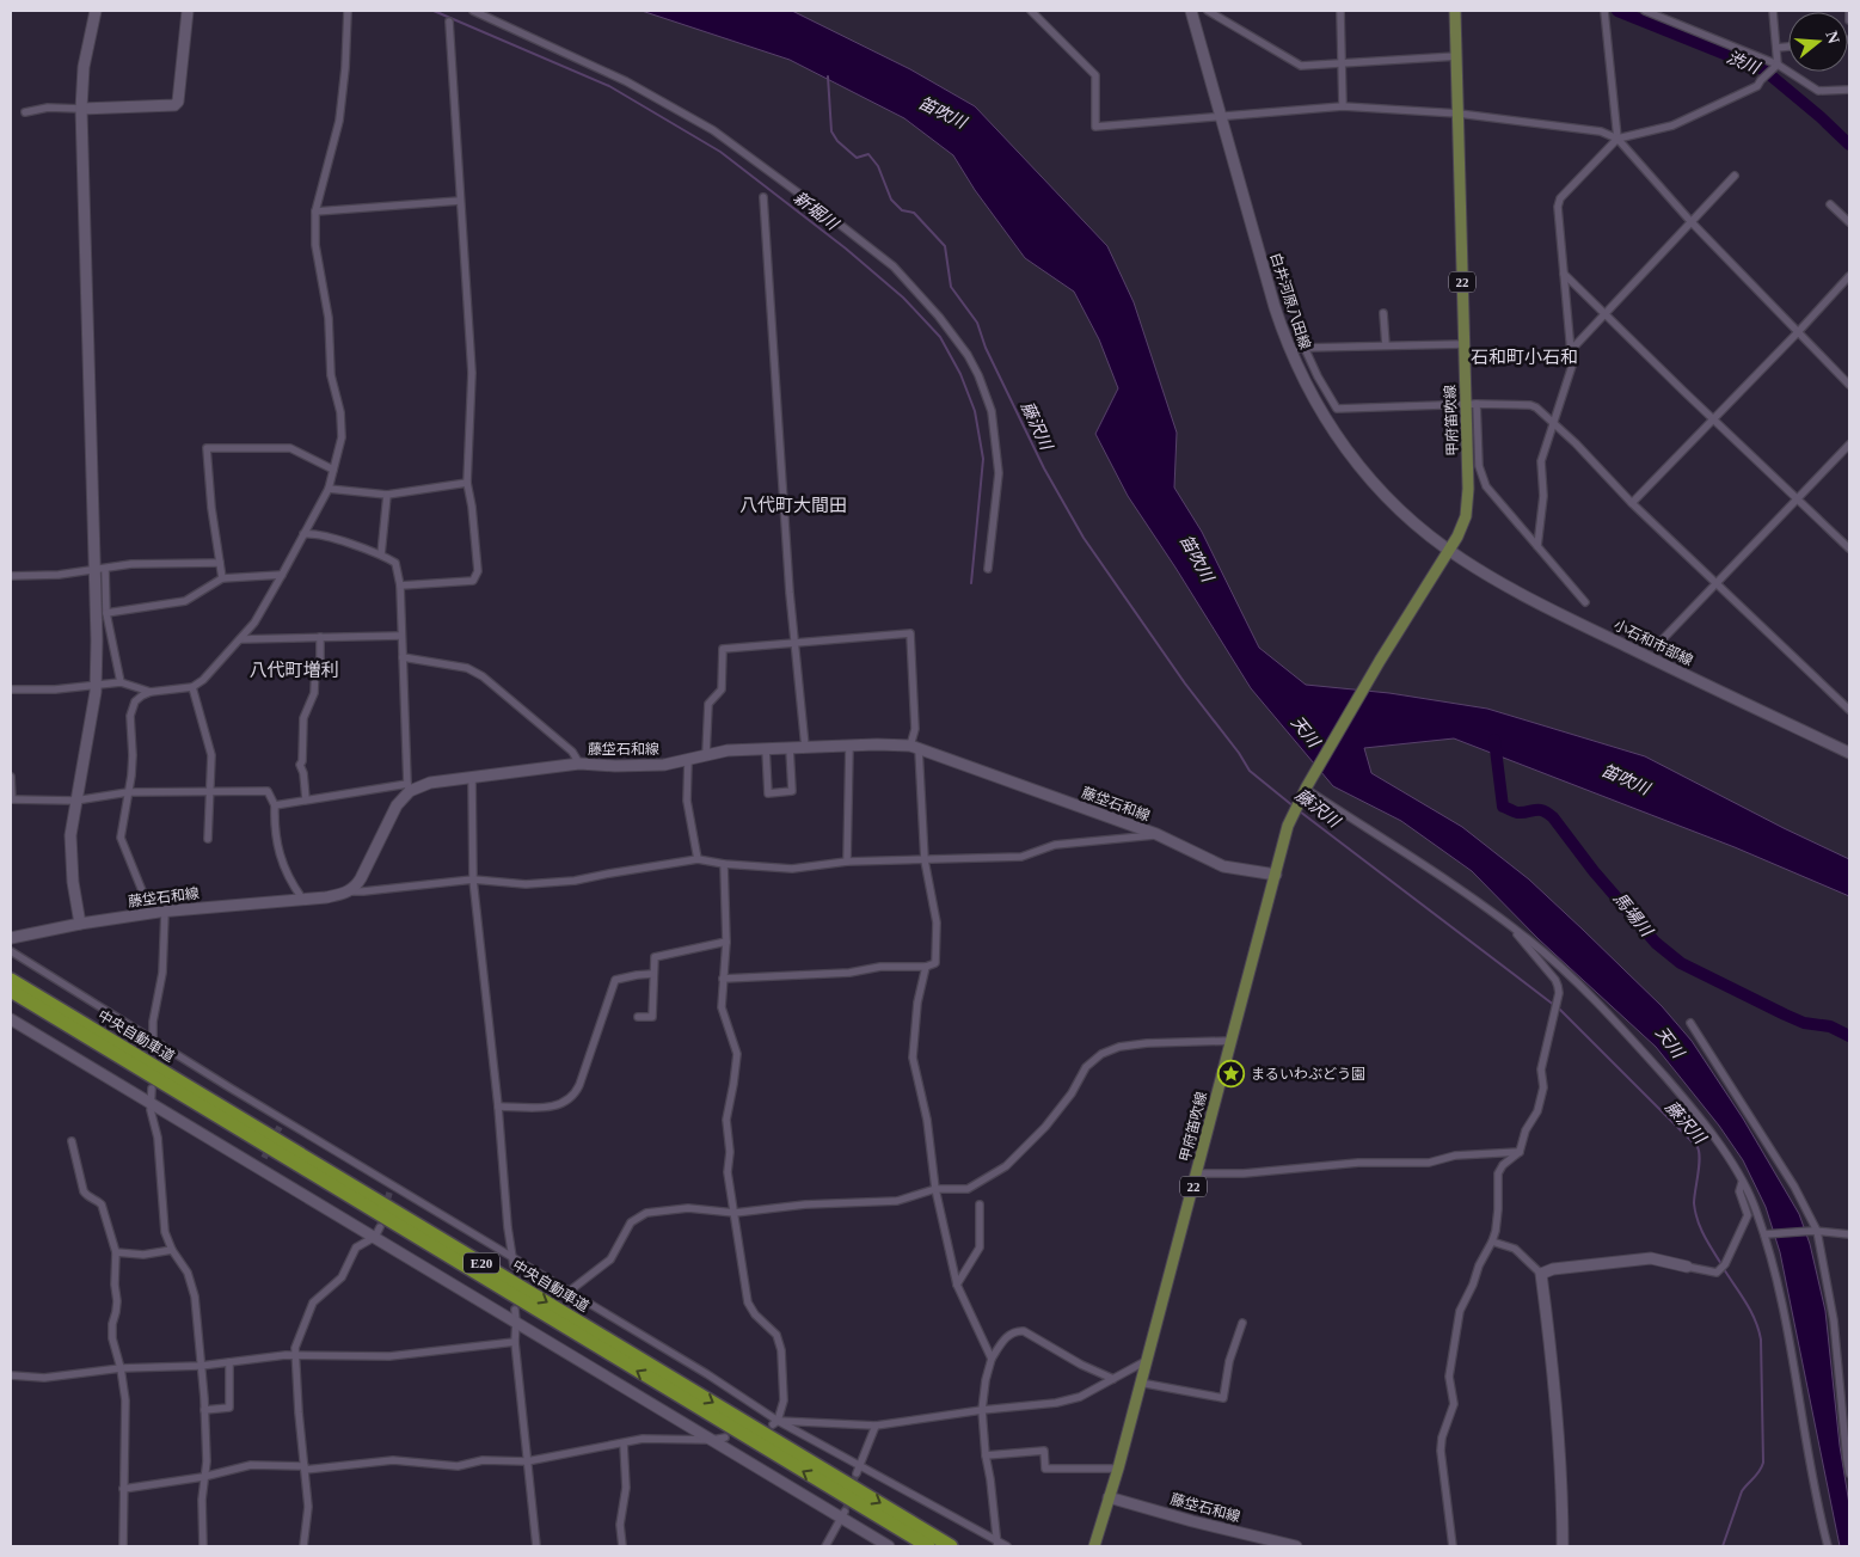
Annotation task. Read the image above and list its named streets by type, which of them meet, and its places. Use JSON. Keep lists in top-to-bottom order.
{
  "streets": {
    "highway": ["中央自動車道", "E20"],
    "main road": [
      "22",
      "白井河原八田線",
      "甲府笛吹線",
      "小石和市部線",
      "藤垈石和線"
    ]
  },
  "crossings": [
    ["白井河原八田線", "甲府笛吹線"],
    ["白井河原八田線", "小石和市部線"],
    ["甲府笛吹線", "小石和市部線"],
    ["甲府笛吹線", "藤垈石和線"]
  ],
  "districts": ["石和町小石和", "八代町大間田", "八代町増利"],
  "water": [
    "渋川",
    "笛吹川",
    "新堀川",
    "藤沢川",
    "天川",
    "馬場川"
  ],
  "places": {
    "place": ["まるいわぶどう園"]
  },
  "north": "right"
}
